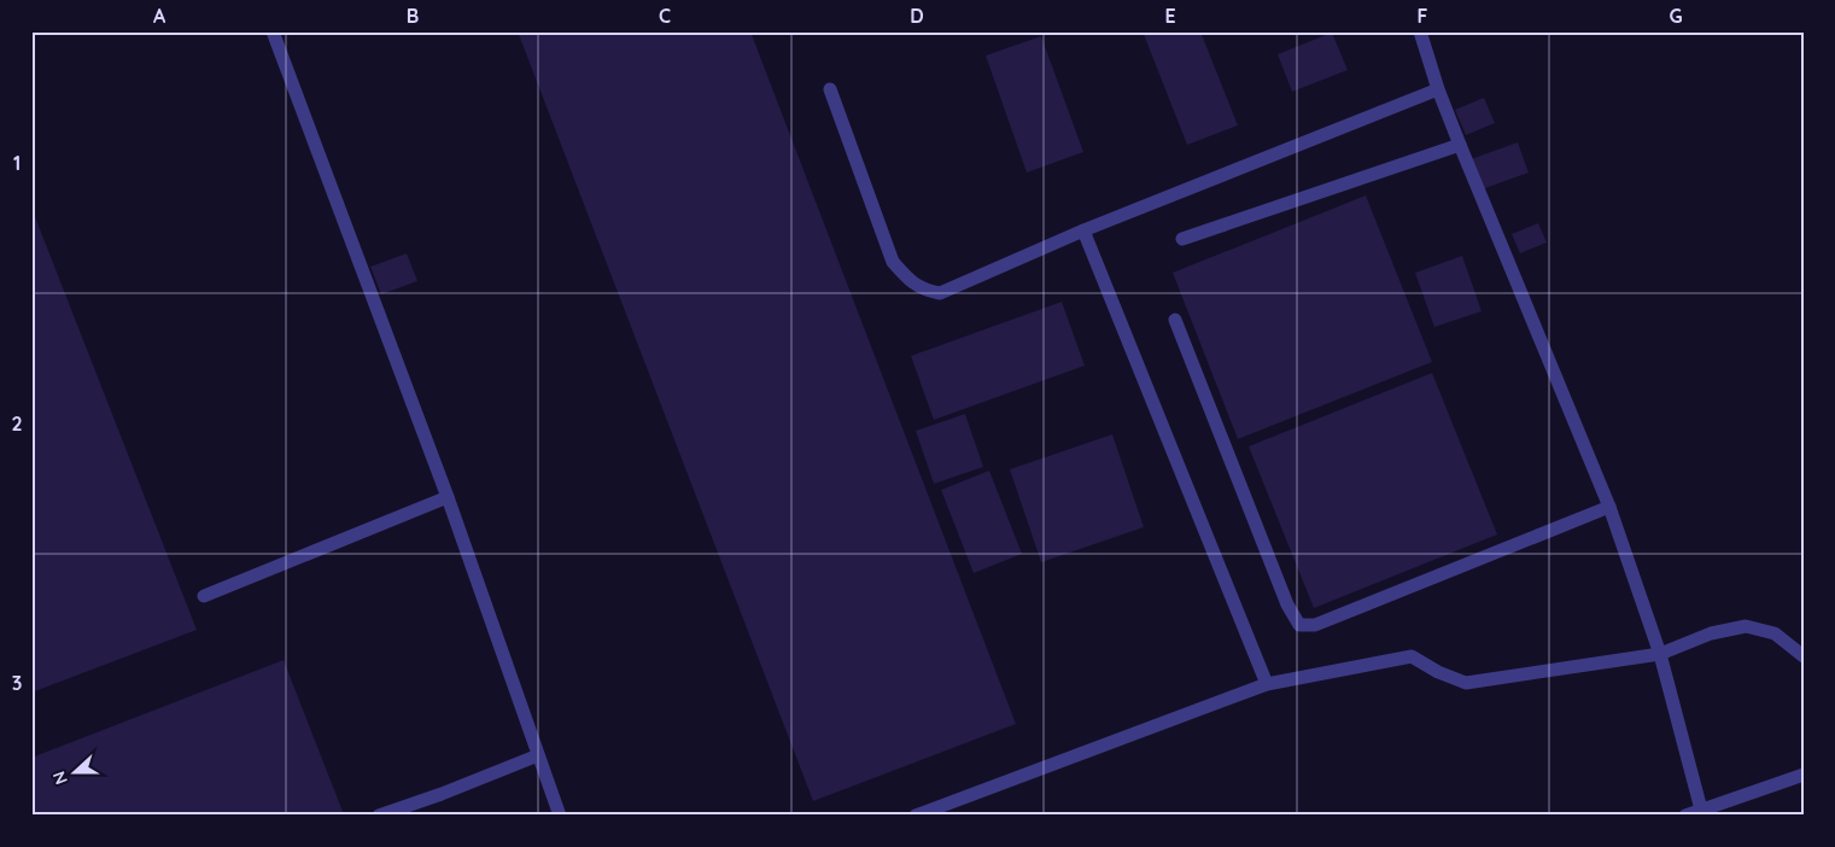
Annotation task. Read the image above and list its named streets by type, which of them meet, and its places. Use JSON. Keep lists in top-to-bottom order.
{
  "north": "left",
  "grid": {
    "columns": [
      "A",
      "B",
      "C",
      "D",
      "E",
      "F",
      "G"
    ],
    "rows": ["1", "2", "3"]
  }
}
